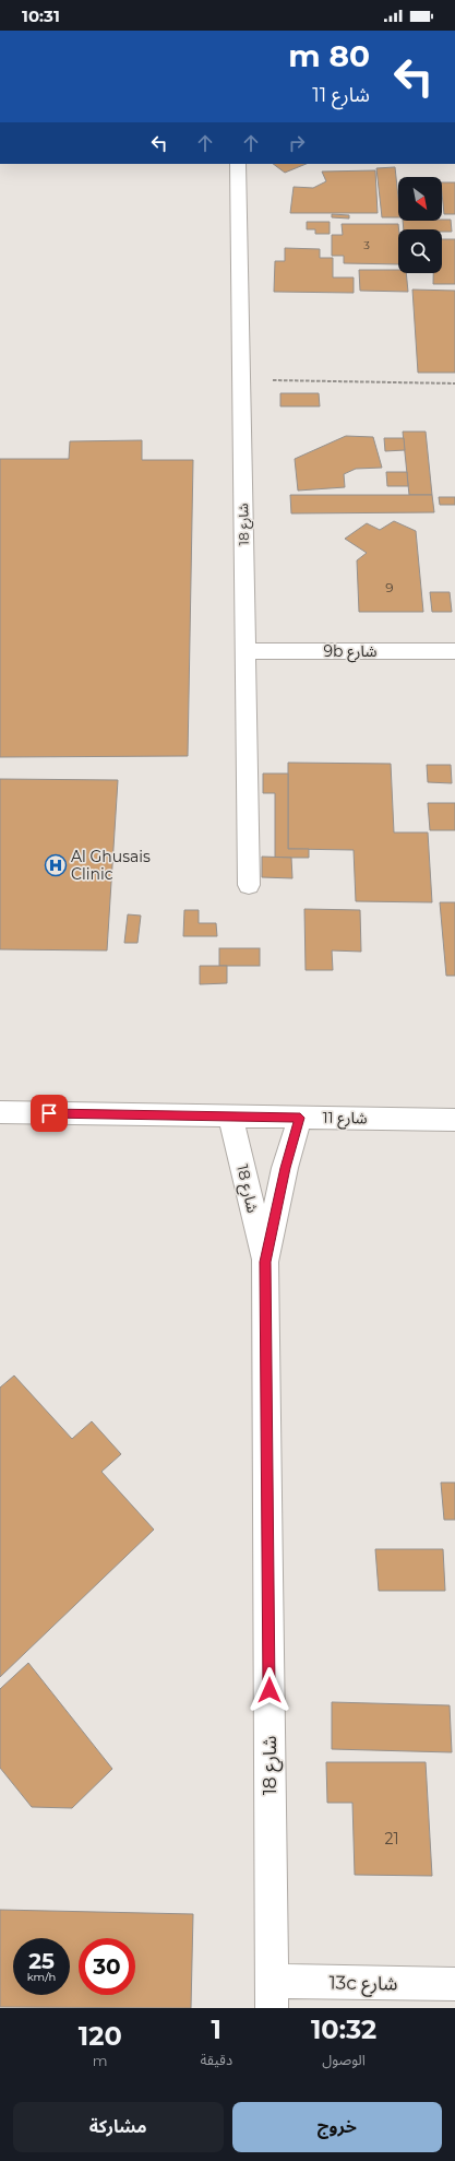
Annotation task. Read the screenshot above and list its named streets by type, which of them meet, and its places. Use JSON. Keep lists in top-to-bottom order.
{
  "streets": {
    "street": [
      "شارع 18",
      "9b شارع",
      "شارع 11",
      "13c شارع"
    ]
  },
  "crossings": [
    ["شارع 18", "9b شارع"],
    ["شارع 18", "شارع 11"],
    ["شارع 18", "13c شارع"]
  ],
  "places": {
    "hospital": ["Al Ghusais Clinic"]
  },
  "house_numbers": ["3", "9", "21"],
  "north": "bottom right",
  "page": {
    "status": "10:31",
    "turn": ["80 m", "شارع 11"],
    "speed": "25 km/h",
    "limit": "30",
    "eta": [
      "10:32",
      "الوصول",
      "1",
      "دقيقة",
      "120",
      "m"
    ],
    "buttons": ["خروج", "مشاركة"]
  }
}
